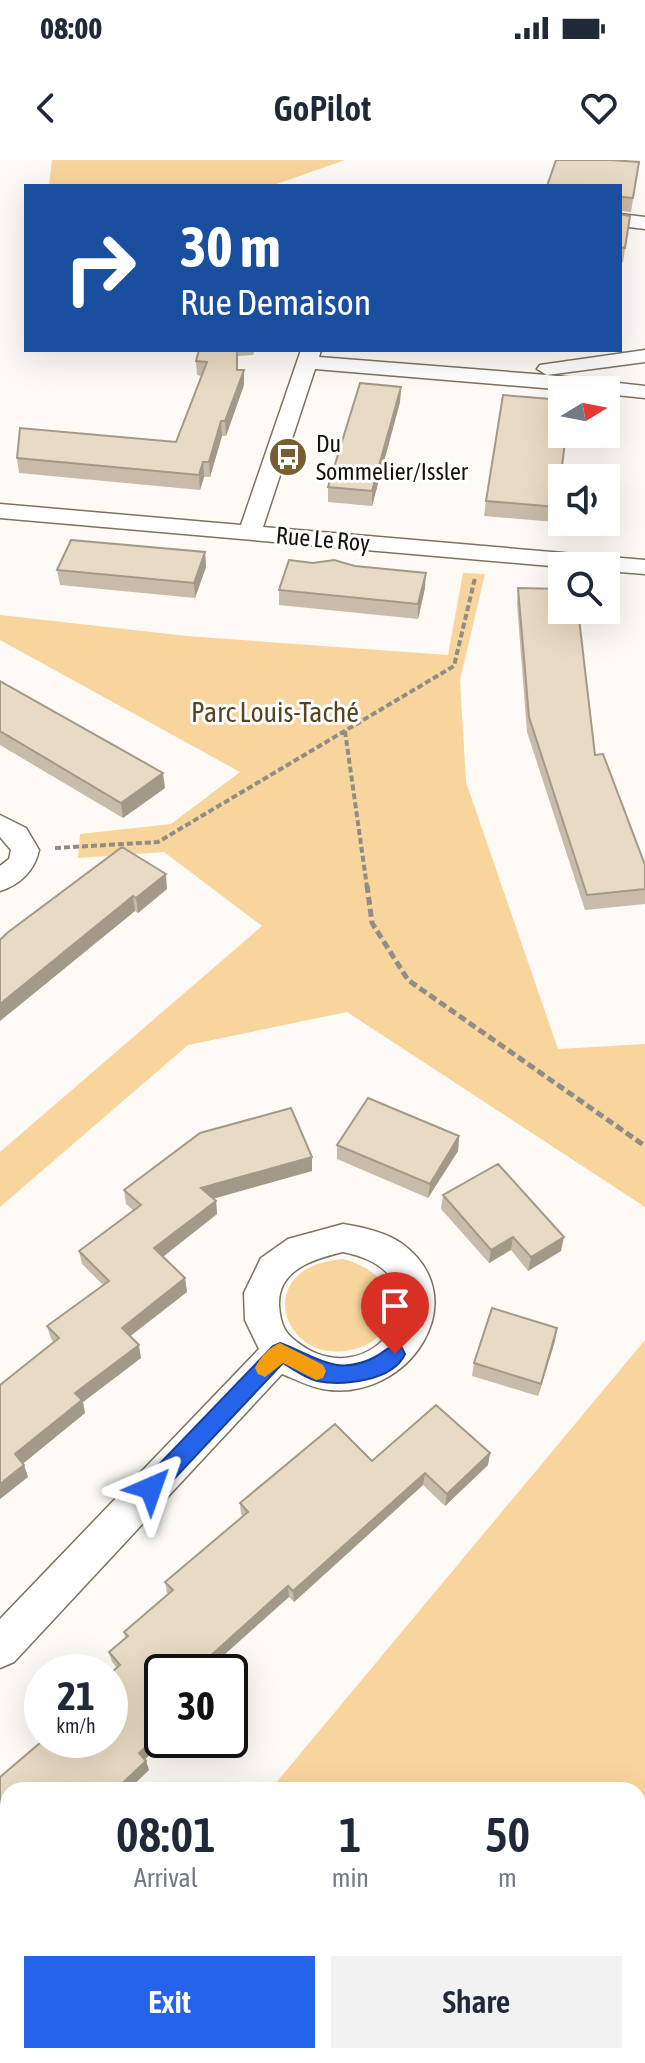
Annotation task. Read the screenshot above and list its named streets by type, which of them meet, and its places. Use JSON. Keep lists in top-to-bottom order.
{
  "streets": {
    "street": ["Rue Le Roy"]
  },
  "parks": ["Parc Louis-Taché"],
  "places": {
    "bus stop": ["Du Sommelier/Issler"]
  },
  "north": "right",
  "page": {
    "status": "08:00",
    "header": "GoPilot",
    "turn": ["30 m", "Rue Demaison"],
    "speed": "21 km/h",
    "limit": "30",
    "eta": [
      "08:01",
      "Arrival",
      "1",
      "min",
      "50",
      "m"
    ],
    "buttons": ["Exit", "Share"]
  }
}
